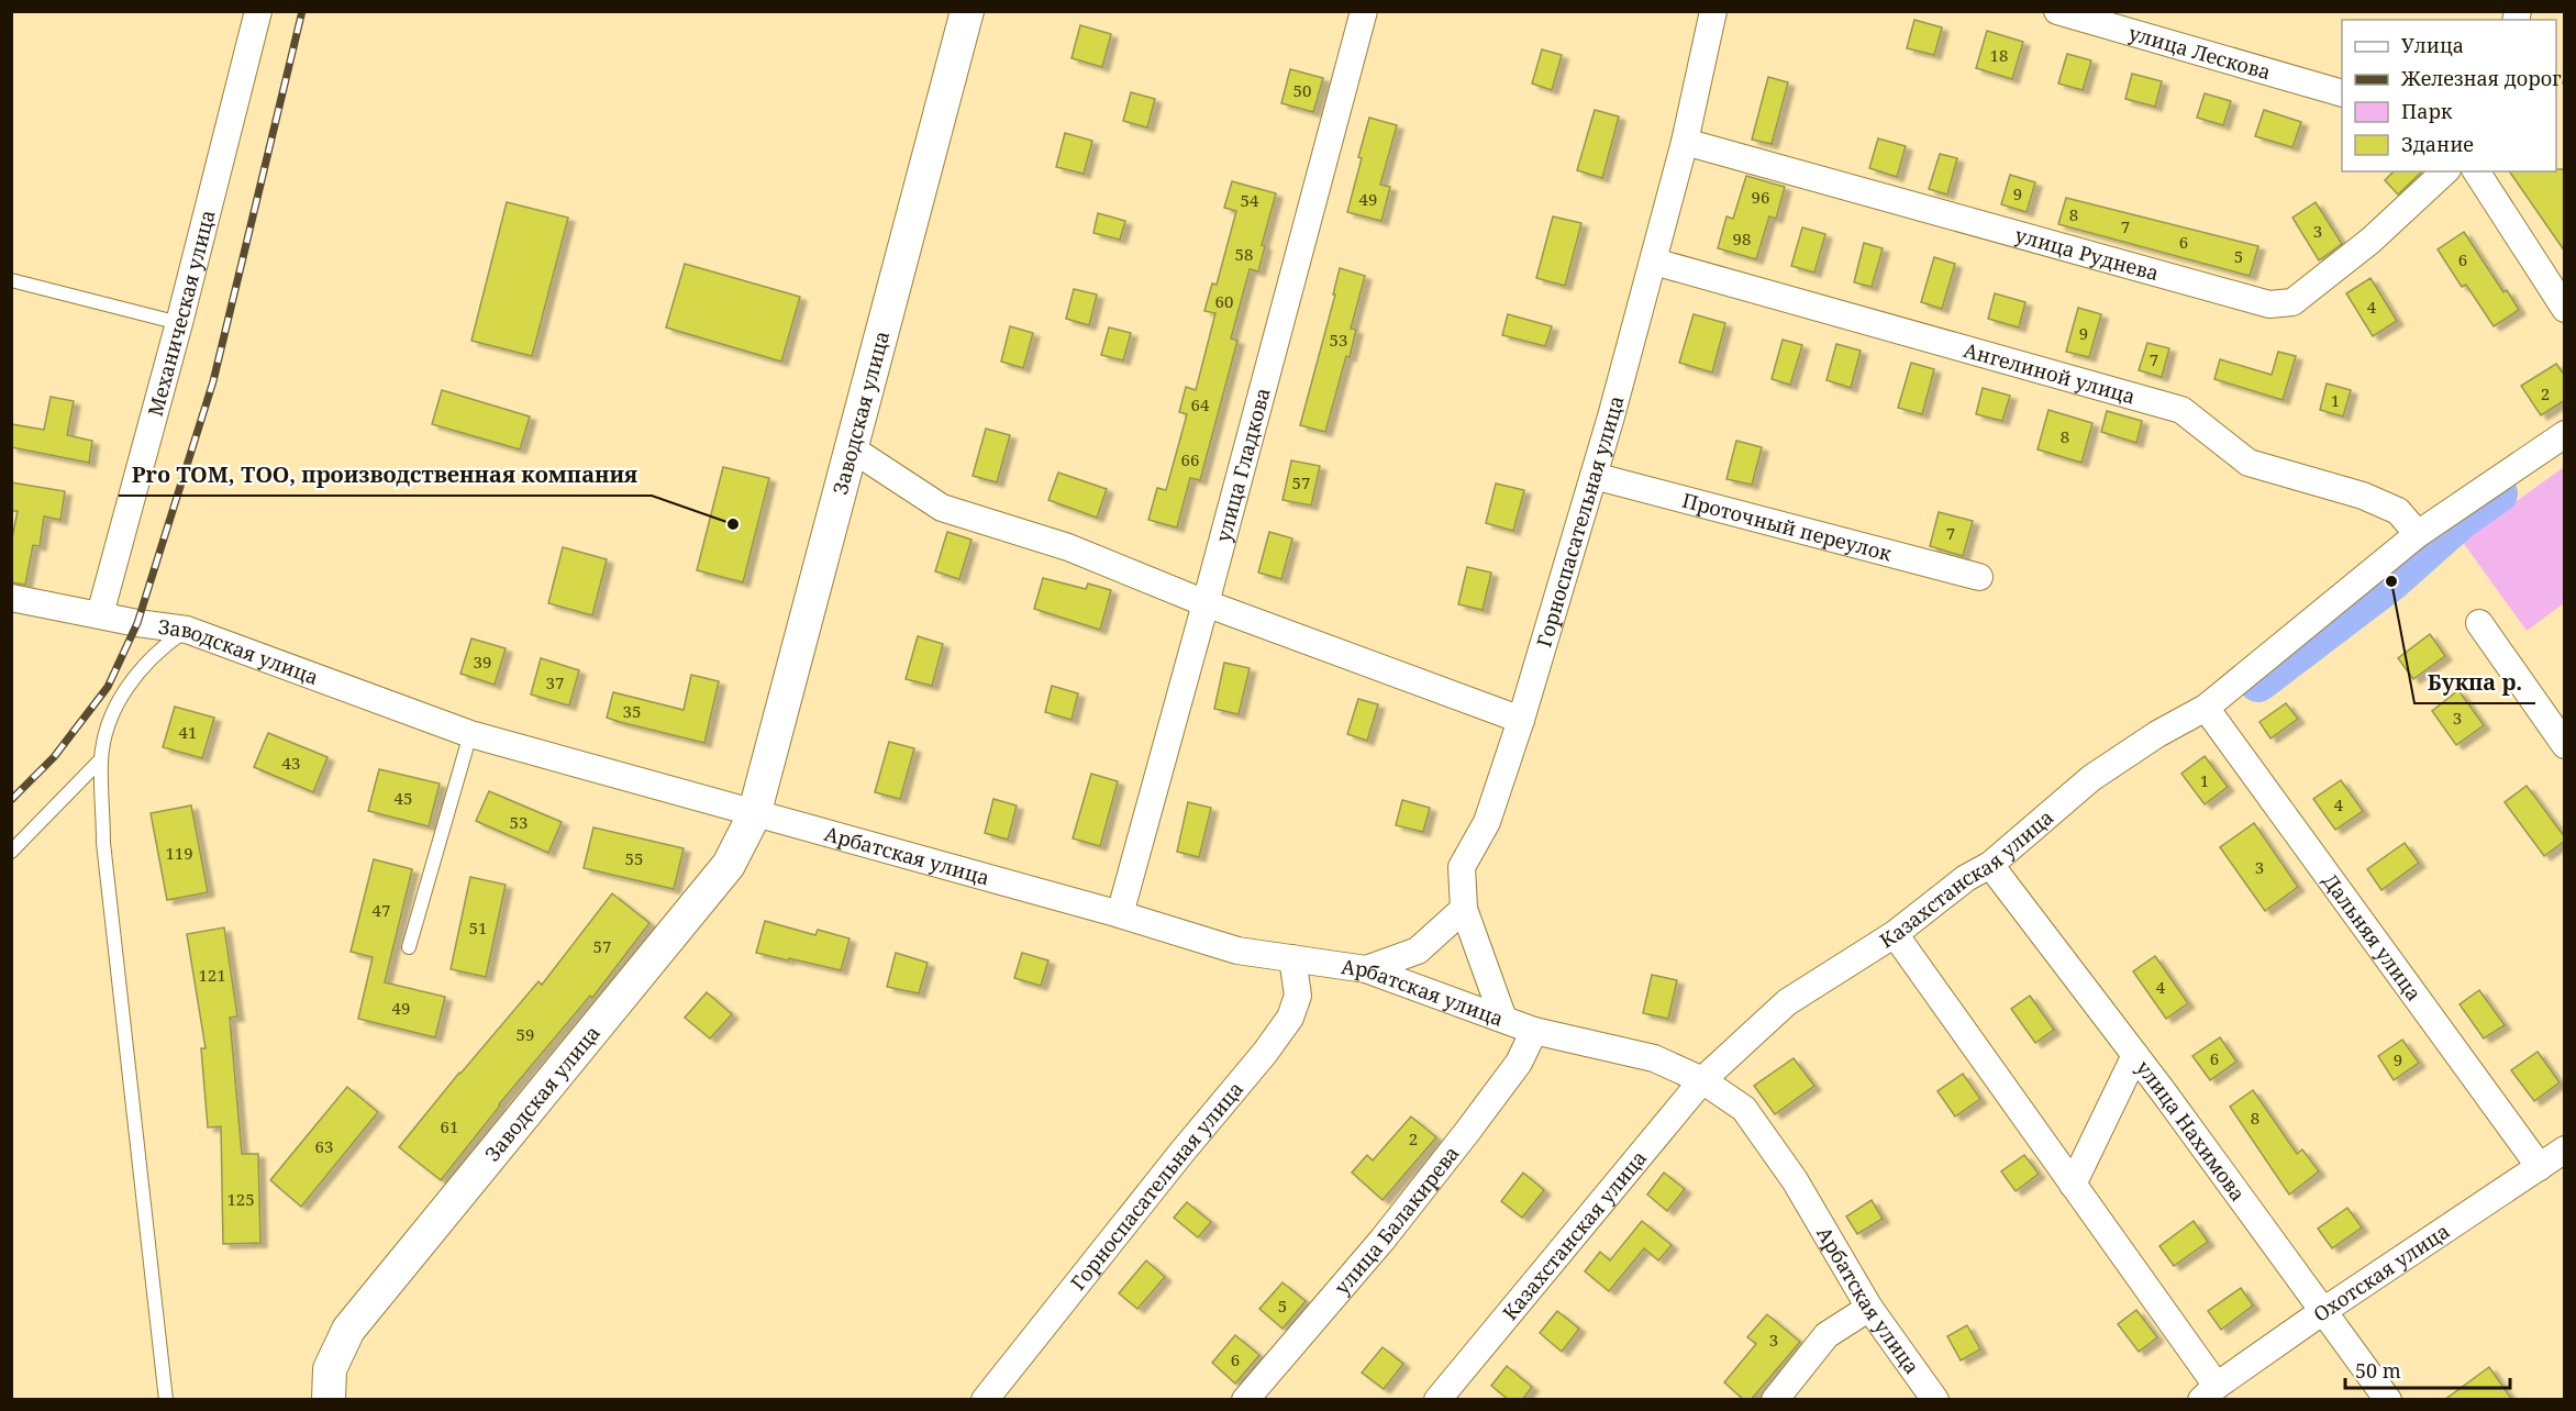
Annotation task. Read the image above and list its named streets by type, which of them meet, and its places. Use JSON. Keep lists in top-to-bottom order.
{
  "streets": {
    "street": [
      "улица Лескова",
      "улица Руднева",
      "Механическая улица",
      "Ангелиной улица",
      "Заводская улица",
      "улица Гладкова",
      "Горноспасательная улица",
      "Проточный переулок",
      "Арбатская улица",
      "Казахстанская улица",
      "Дальняя улица",
      "улица Нахимова",
      "улица Балакирева",
      "Охотская улица"
    ]
  },
  "crossings": [
    ["улица Руднева", "Горноспасательная улица"],
    ["Механическая улица", "Заводская улица"],
    ["Ангелиной улица", "Горноспасательная улица"],
    ["Ангелиной улица", "Казахстанская улица"],
    ["Заводская улица", "Арбатская улица"],
    ["улица Гладкова", "Арбатская улица"],
    ["Горноспасательная улица", "Проточный переулок"],
    ["Горноспасательная улица", "Арбатская улица"],
    ["Арбатская улица", "Казахстанская улица"],
    ["Арбатская улица", "улица Балакирева"],
    ["Казахстанская улица", "Дальняя улица"],
    ["Казахстанская улица", "улица Нахимова"],
    ["Дальняя улица", "Охотская улица"],
    ["улица Нахимова", "Охотская улица"]
  ],
  "places": ["Pro TOM, ТОО, производственная компания", "Букпа р."],
  "house_numbers": [
    "18",
    "50",
    "9",
    "96",
    "49",
    "54",
    "8",
    "7",
    "3",
    "98",
    "6",
    "58",
    "5",
    "6",
    "60",
    "4",
    "9",
    "53",
    "7",
    "2",
    "1",
    "64",
    "8",
    "66",
    "57",
    "7",
    "39",
    "37",
    "35",
    "3",
    "41",
    "43",
    "1",
    "45",
    "4",
    "53",
    "119",
    "55",
    "3",
    "47",
    "51",
    "57",
    "121",
    "4",
    "49",
    "59",
    "6",
    "9",
    "8",
    "61",
    "2",
    "63",
    "125",
    "5",
    "3",
    "6"
  ],
  "legend": [
    "Улица",
    "Железная дорога",
    "Парк",
    "Здание"
  ],
  "scale_bar": "50 m"
}
